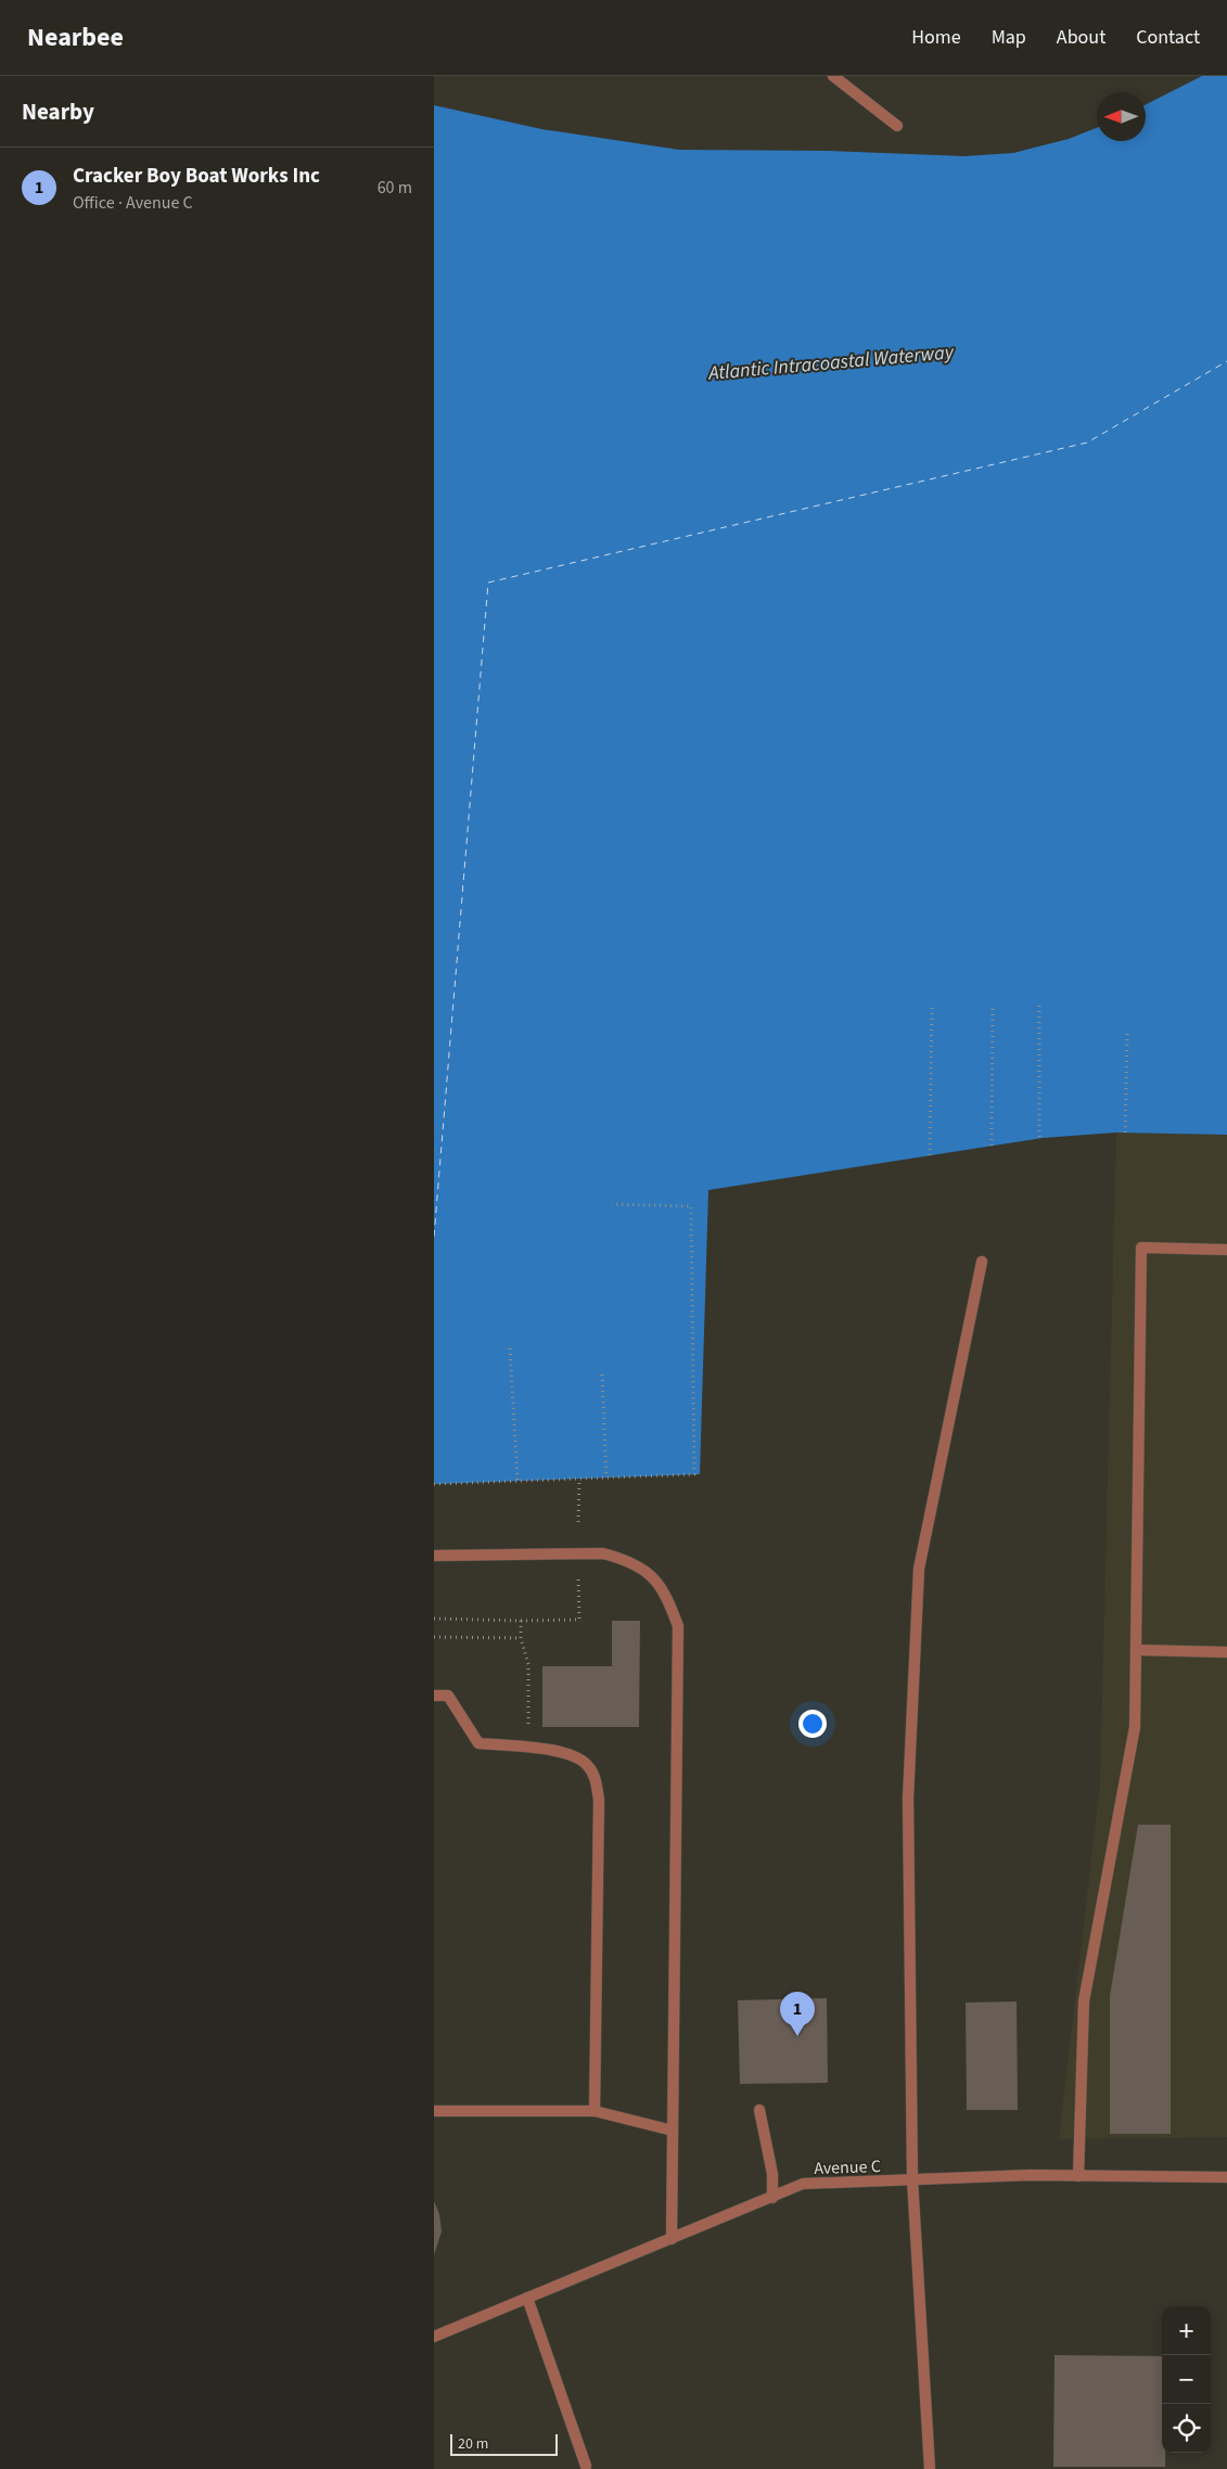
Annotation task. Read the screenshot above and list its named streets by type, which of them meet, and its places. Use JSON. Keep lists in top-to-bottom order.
{
  "streets": {
    "street": ["Avenue C"]
  },
  "water": ["Atlantic Intracoastal Waterway"],
  "scale_bar": "20 m",
  "north": "left",
  "page": {
    "header": "Nearbee",
    "nav": [
      "Home",
      "Map",
      "About",
      "Contact"
    ],
    "heading": "Nearby",
    "list": [
      {
        "mark": "1",
        "name": "Cracker Boy Boat Works Inc",
        "note": "Office · Avenue C",
        "value": "60 m"
      }
    ],
    "pins": "1",
    "map_buttons": ["+", "−"],
    "scale": "20 m"
  }
}
